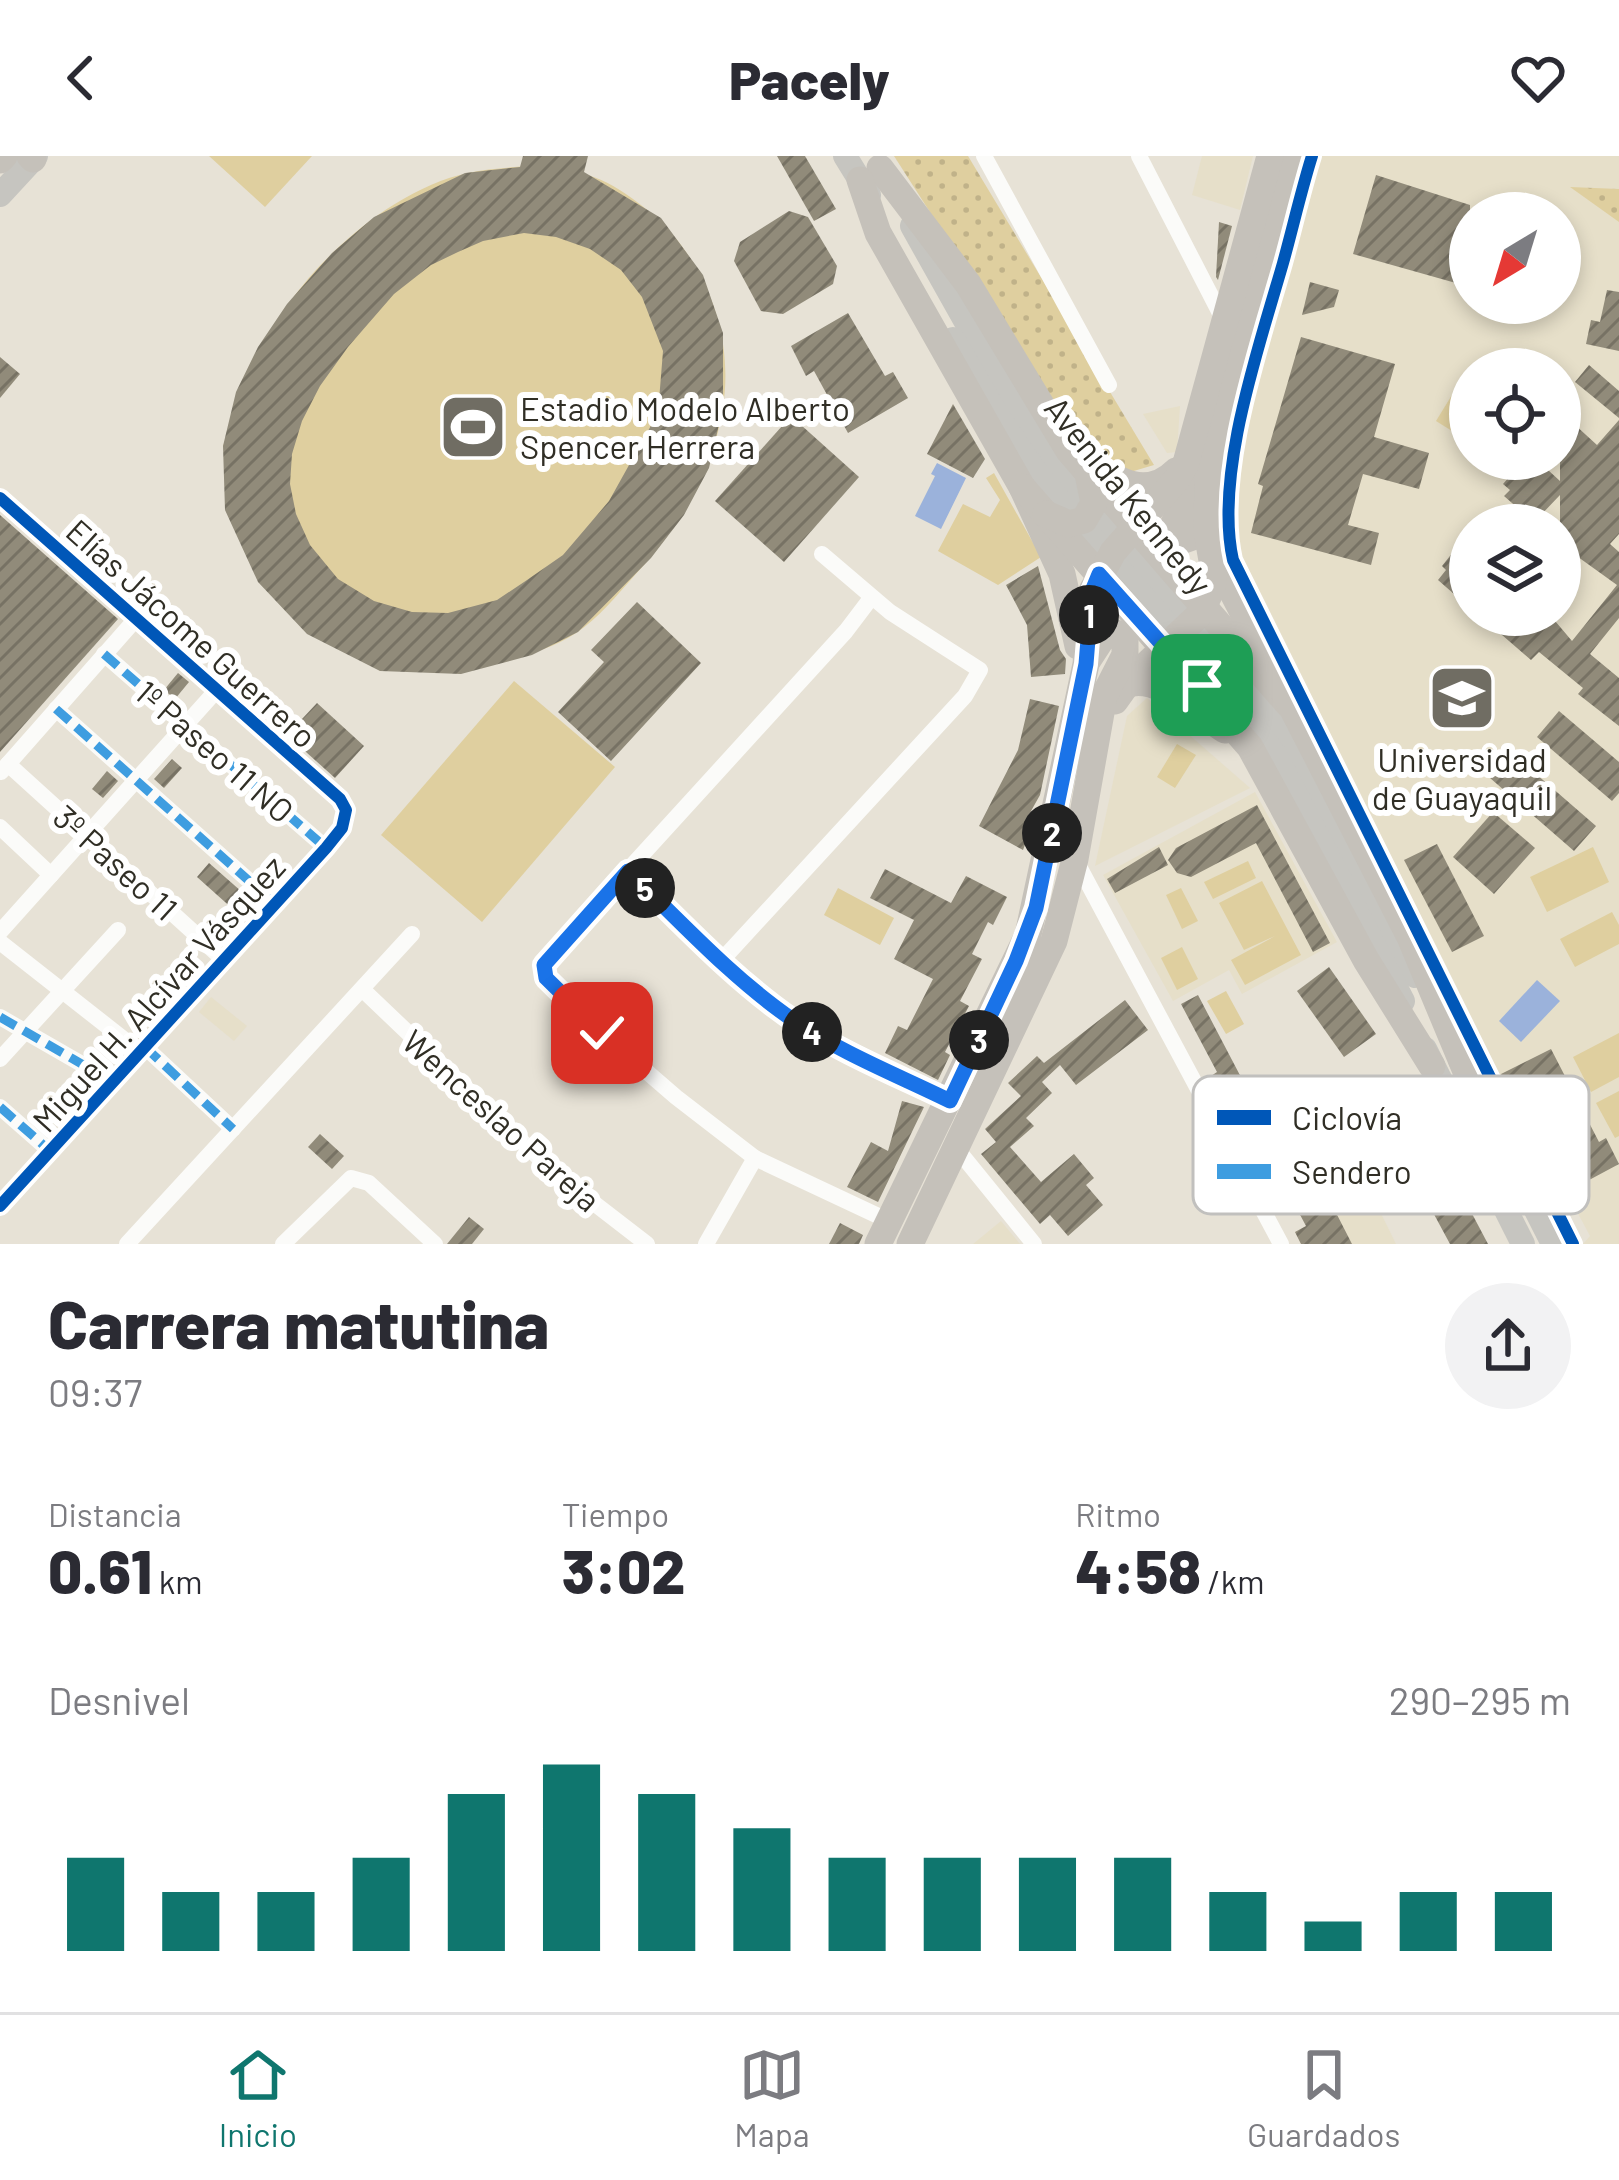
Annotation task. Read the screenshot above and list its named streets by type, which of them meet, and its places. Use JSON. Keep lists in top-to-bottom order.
{
  "streets": {
    "main road": ["Avenida Kennedy"],
    "street": [
      "Elías Jácome Guerrero",
      "1º Paseo 11 NO",
      "3º Paseo 11",
      "Miguel H. Alcívar Vásquez",
      "Wenceslao Pareja"
    ]
  },
  "crossings": [
    ["Elías Jácome Guerrero", "Miguel H. Alcívar Vásquez"],
    ["1º Paseo 11 NO", "Miguel H. Alcívar Vásquez"],
    ["3º Paseo 11", "Miguel H. Alcívar Vásquez"]
  ],
  "places": {
    "sports": ["Estadio Modelo Alberto Spencer Herrera"],
    "school or university": ["Universidad de Guayaquil"]
  },
  "legend": ["Ciclovía", "Sendero"],
  "north": "bottom left",
  "page": {
    "header": "Pacely",
    "pins": [
      "1",
      "2",
      "5",
      "4",
      "3"
    ],
    "heading": ["Carrera matutina", "09:37"],
    "stats": [
      ["Distancia", "0.61 km"],
      ["Tiempo", "3:02"],
      ["Ritmo", "4:58 /km"]
    ],
    "chart": ["Desnivel", "290–295 m"],
    "tabs": ["Inicio", "Mapa", "Guardados"]
  }
}
